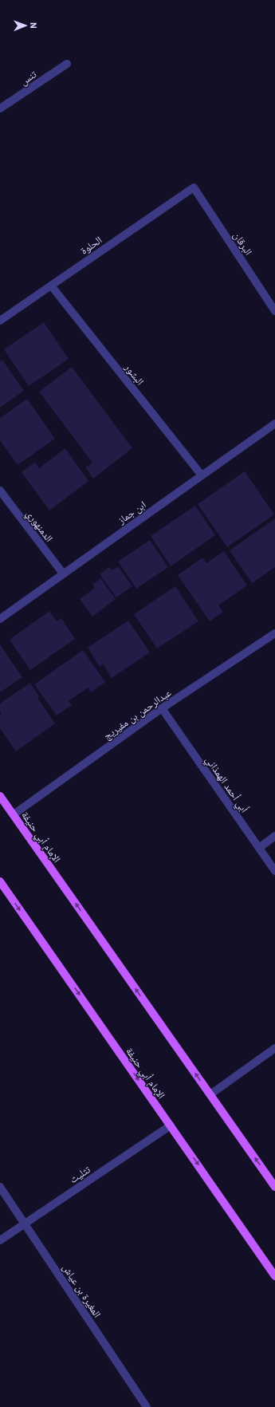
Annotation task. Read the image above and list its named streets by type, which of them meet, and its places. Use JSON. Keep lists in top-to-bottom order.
{
  "streets": {
    "main road": ["الإمام أبي حنيفة"],
    "street": [
      "تنس",
      "البرقان",
      "الحلوة",
      "البشور",
      "ابن جماز",
      "الدمنهوري",
      "عبدالرحمن بن مفيريج",
      "أبي أحمد الهمذاني",
      "تثليث",
      "المغيرة بن عياش"
    ]
  },
  "crossings": [
    ["البرقان", "الحلوة"],
    ["الحلوة", "البشور"],
    ["البشور", "ابن جماز"],
    ["ابن جماز", "الدمنهوري"],
    ["عبدالرحمن بن مفيريج", "أبي أحمد الهمذاني"],
    ["عبدالرحمن بن مفيريج", "الإمام أبي حنيفة"],
    ["الإمام أبي حنيفة", "تثليث"],
    ["تثليث", "المغيرة بن عياش"]
  ],
  "north": "right"
}
